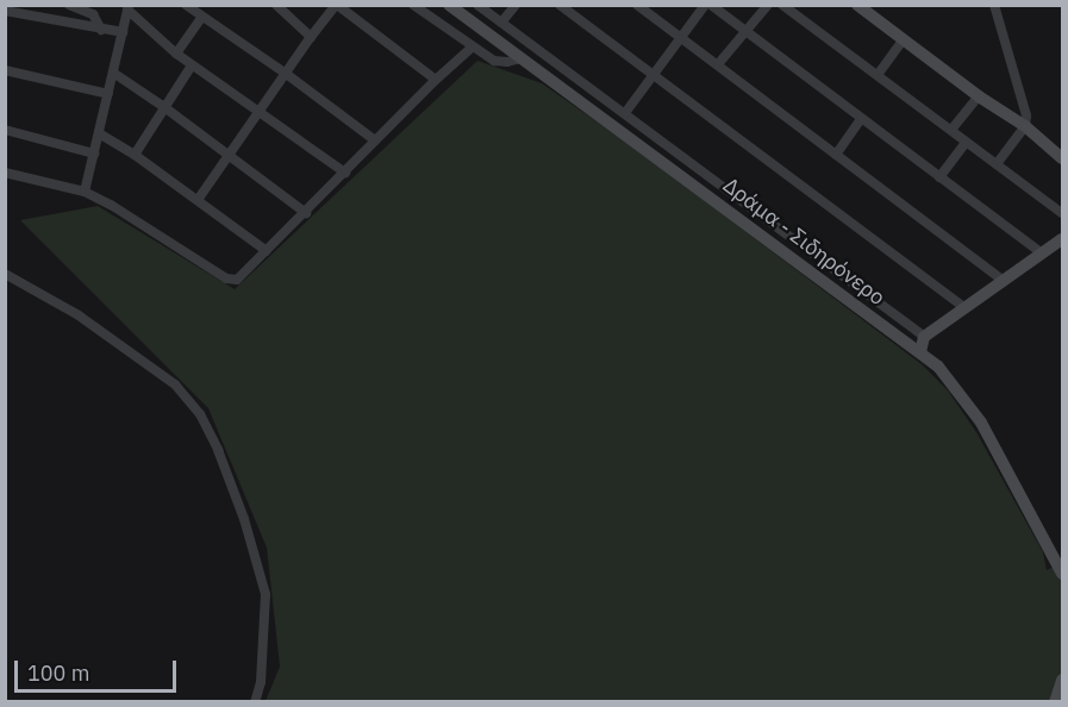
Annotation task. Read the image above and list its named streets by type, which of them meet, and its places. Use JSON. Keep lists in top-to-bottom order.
{
  "streets": {
    "street": ["Δράμα - Σιδηρόνερο"]
  },
  "scale_bar": "100 m"
}
